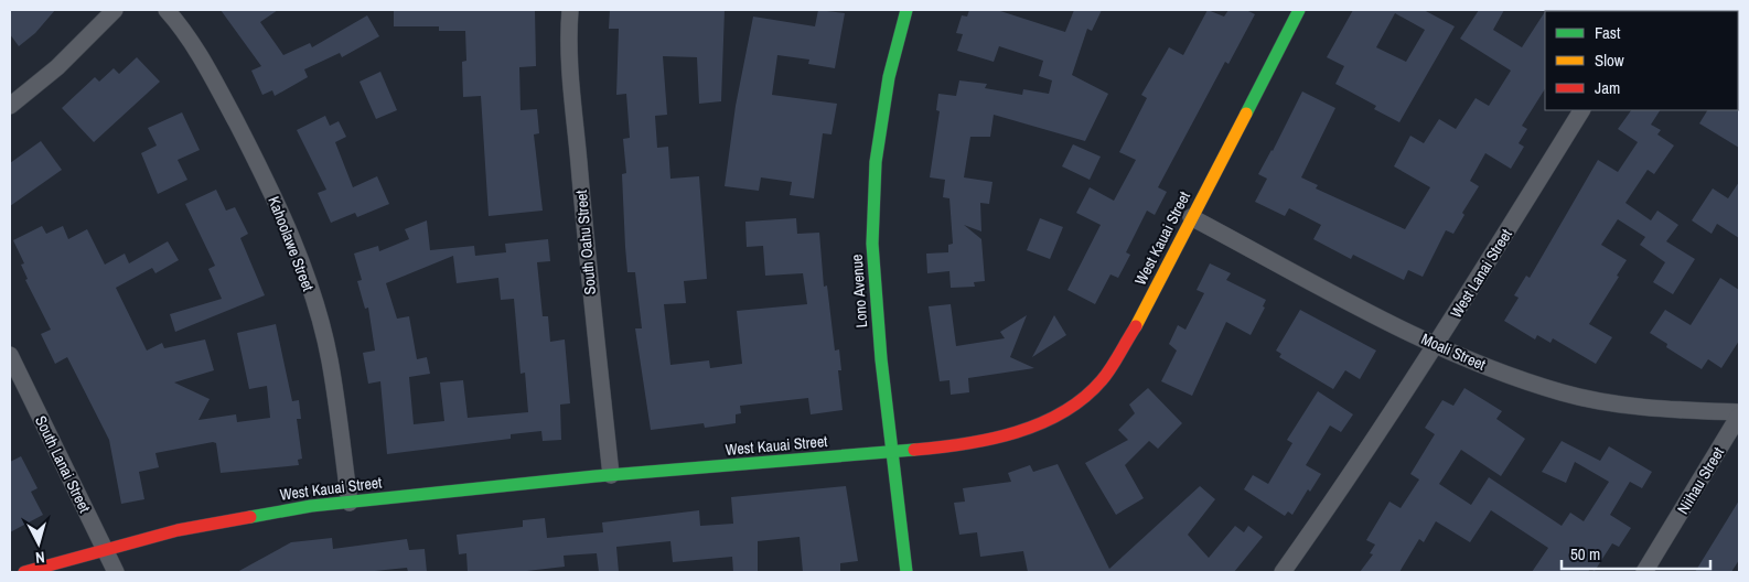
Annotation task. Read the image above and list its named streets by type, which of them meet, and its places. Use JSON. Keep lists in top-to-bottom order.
{
  "streets": {
    "street": [
      "West Kauai Street",
      "South Oahu Street",
      "Kahoolawe Street",
      "West Lanai Street",
      "Lono Avenue",
      "Moali Street",
      "South Lanai Street",
      "Niihau Street"
    ]
  },
  "crossings": [
    ["West Kauai Street", "South Oahu Street"],
    ["West Kauai Street", "Kahoolawe Street"],
    ["West Kauai Street", "Lono Avenue"],
    ["West Kauai Street", "Moali Street"],
    ["West Kauai Street", "South Lanai Street"],
    ["West Lanai Street", "Moali Street"],
    ["Moali Street", "Niihau Street"]
  ],
  "legend": ["Fast", "Slow", "Jam"],
  "scale_bar": "50 m",
  "north": "bottom"
}
